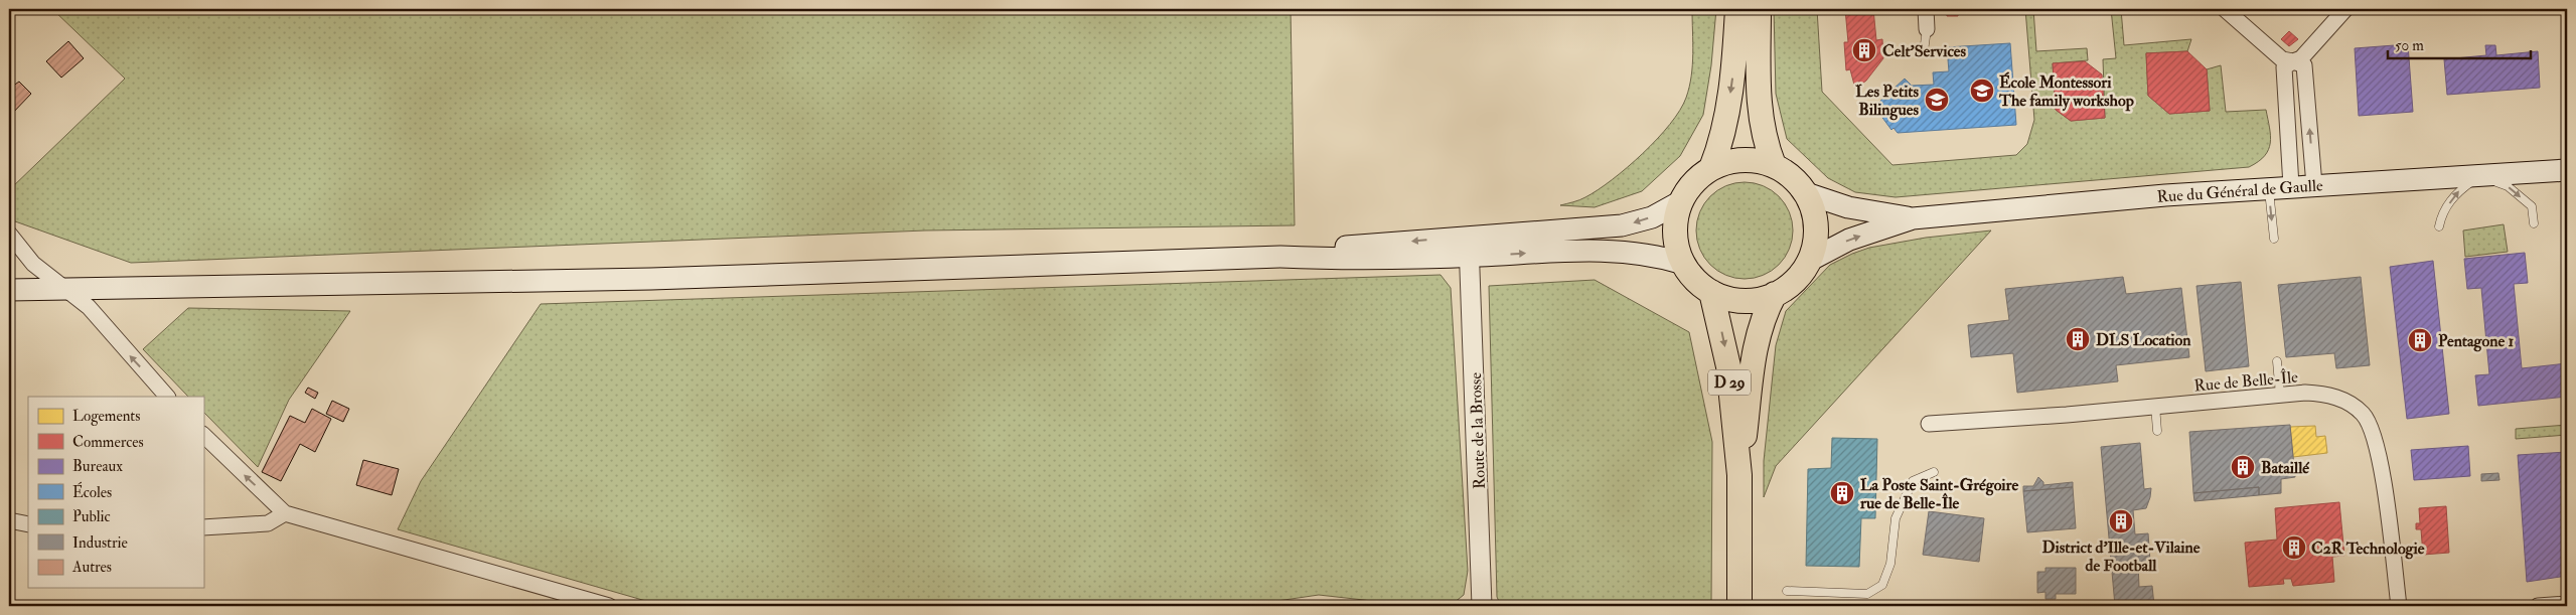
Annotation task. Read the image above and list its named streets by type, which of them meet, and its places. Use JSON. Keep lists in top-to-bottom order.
{
  "streets": {
    "main road": ["Rue du Général de Gaulle", "D 29"],
    "street": ["Rue de Belle-Île", "Route de la Brosse"]
  },
  "crossings": [
    ["Rue du Général de Gaulle", "D 29"]
  ],
  "places": {
    "building": [
      "Celt'Services",
      "DLS Location",
      "Pentagone 1",
      "Bataillé",
      "La Poste Saint-Grégoire rue de Belle-Île",
      "District d'Ille-et-Vilaine de Football",
      "C2R Technologie"
    ],
    "school or university": ["École Montessori The family workshop", "Les Petits Bilingues"]
  },
  "legend": [
    "Logements",
    "Commerces",
    "Bureaux",
    "Écoles",
    "Public",
    "Industrie",
    "Autres"
  ],
  "scale_bar": "50 m"
}
